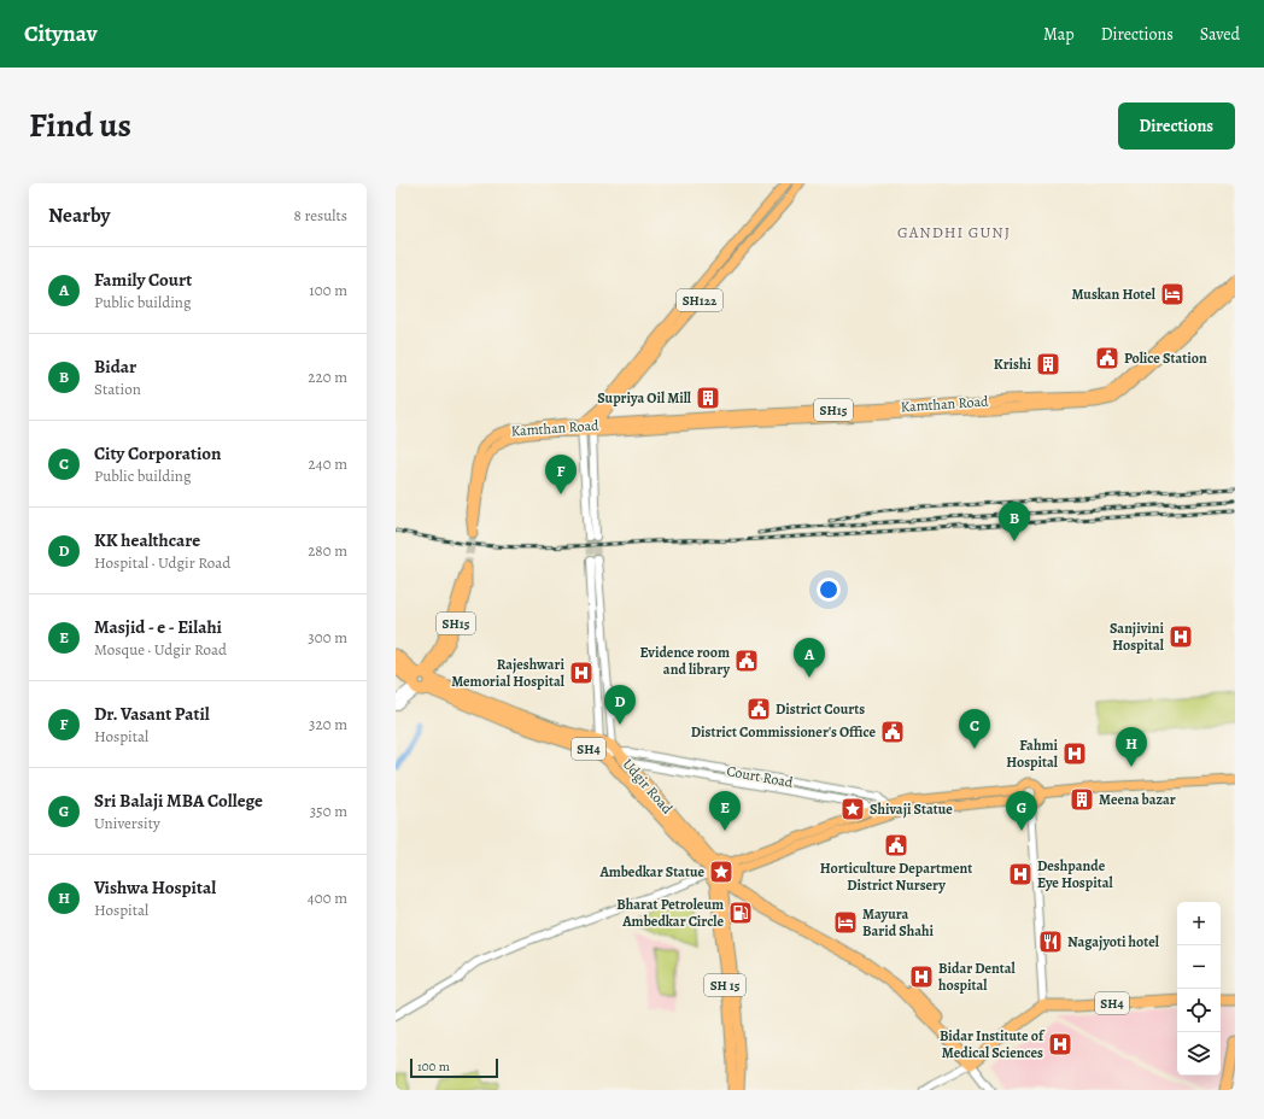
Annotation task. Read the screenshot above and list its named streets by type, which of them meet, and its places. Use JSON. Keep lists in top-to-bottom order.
{
  "streets": {
    "highway": ["SH4", "Udgir Road"],
    "main road": [
      "SH122",
      "Kamthan Road",
      "SH15",
      "SH 15"
    ],
    "street": ["Court Road"]
  },
  "crossings": [
    ["SH122", "Kamthan Road"],
    ["SH15", "Udgir Road"],
    ["Court Road", "Udgir Road"],
    ["Udgir Road", "SH 15"]
  ],
  "districts": ["GANDHI GUNJ"],
  "places": {
    "hotel": ["Muskan Hotel", "Mayura Barid Shahi"],
    "public building": [
      "Police Station",
      "Evidence room and library",
      "District Courts",
      "District Commissioner's Office",
      "Horticulture Department District Nursery"
    ],
    "building": ["Krishi", "Supriya Oil Mill", "Meena bazar"],
    "hospital": [
      "Sanjivini Hospital",
      "Rajeshwari Memorial Hospital",
      "Fahmi Hospital",
      "Deshpande Eye Hospital",
      "Bidar Dental hospital",
      "Bidar Institute of Medical Sciences"
    ],
    "place": ["Shivaji Statue", "Ambedkar Statue"],
    "fuel station": ["Bharat Petroleum Ambedkar Circle"],
    "restaurant": ["Nagajyoti hotel"]
  },
  "scale_bar": "100 m",
  "page": {
    "header": "Citynav",
    "nav": ["Map", "Directions", "Saved"],
    "title": "Find us",
    "buttons": "Directions",
    "heading": ["Nearby", "8 results"],
    "list": [
      {
        "mark": "A",
        "name": "Family Court",
        "note": "Public building",
        "value": "100 m"
      },
      {
        "mark": "B",
        "name": "Bidar",
        "note": "Station",
        "value": "220 m"
      },
      {
        "mark": "C",
        "name": "City Corporation",
        "note": "Public building",
        "value": "240 m"
      },
      {
        "mark": "D",
        "name": "KK healthcare",
        "note": "Hospital · Udgir Road",
        "value": "280 m"
      },
      {
        "mark": "E",
        "name": "Masjid - e - Eilahi",
        "note": "Mosque · Udgir Road",
        "value": "300 m"
      },
      {
        "mark": "F",
        "name": "Dr. Vasant Patil",
        "note": "Hospital",
        "value": "320 m"
      },
      {
        "mark": "G",
        "name": "Sri Balaji MBA College",
        "note": "University",
        "value": "350 m"
      },
      {
        "mark": "H",
        "name": "Vishwa Hospital",
        "note": "Hospital",
        "value": "400 m"
      }
    ],
    "pins": [
      "F",
      "B",
      "A",
      "D",
      "C",
      "H",
      "E",
      "G"
    ],
    "map_buttons": ["+", "−"],
    "scale": "100 m"
  }
}
